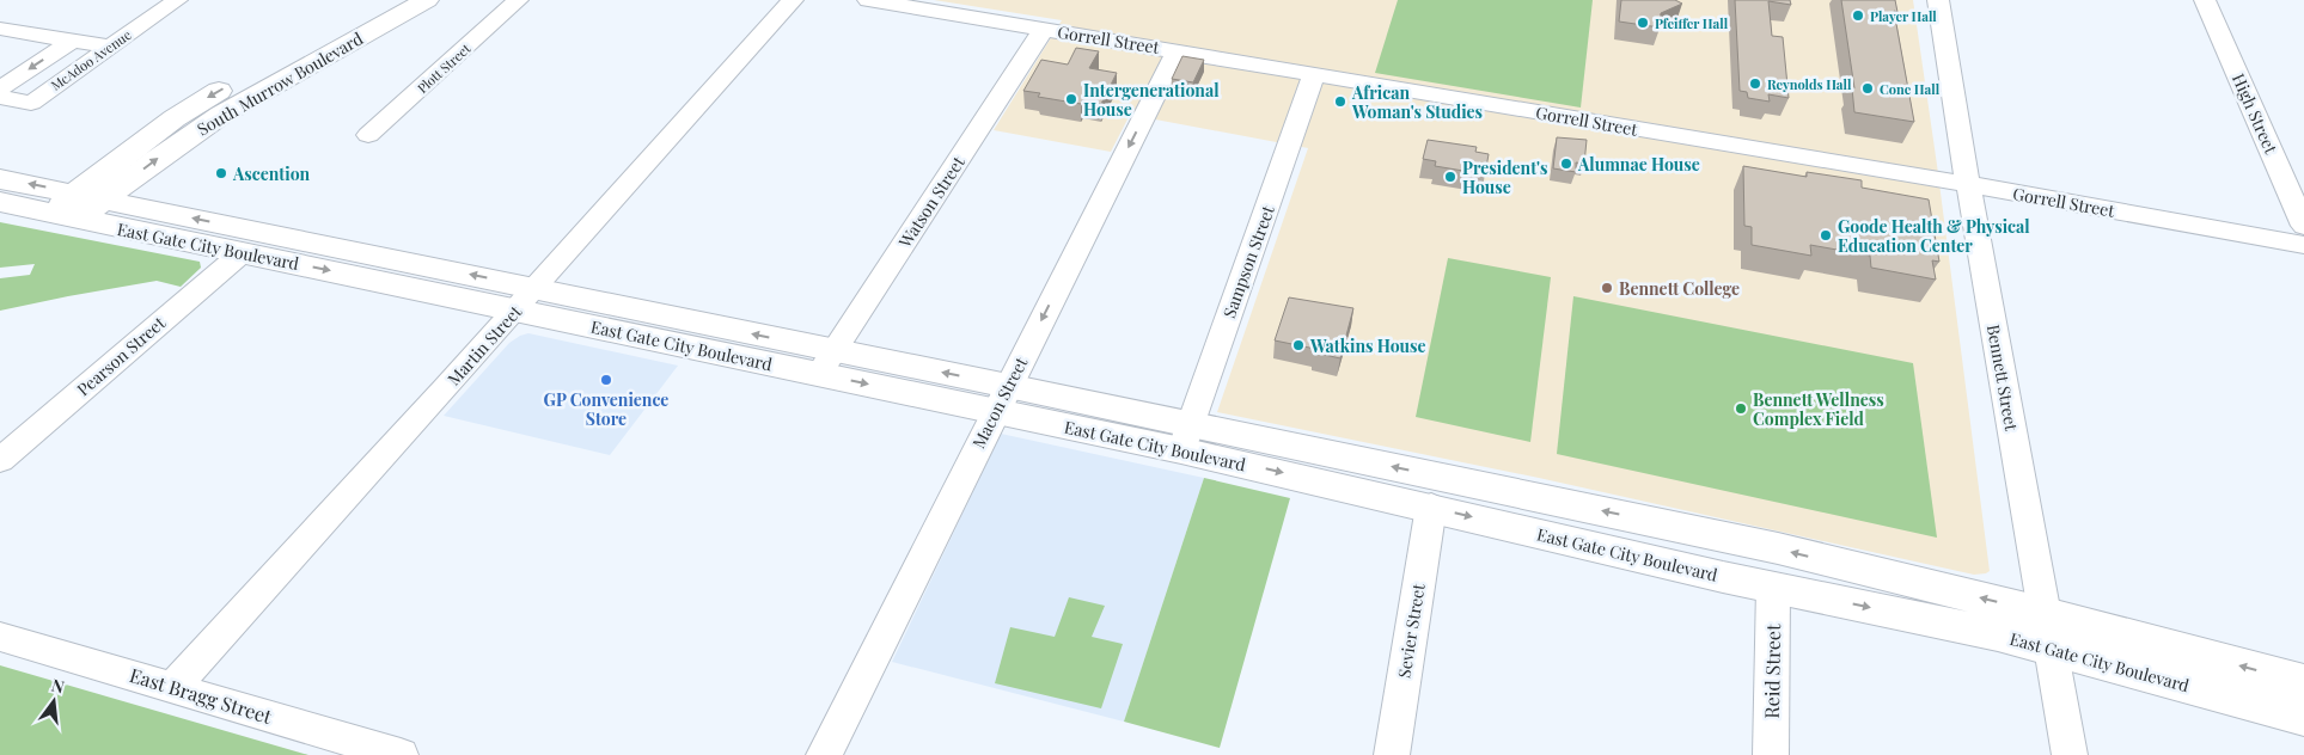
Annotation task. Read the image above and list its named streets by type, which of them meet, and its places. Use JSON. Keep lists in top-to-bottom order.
{
  "streets": {
    "main road": ["South Murrow Boulevard", "East Gate City Boulevard"],
    "street": [
      "Gorrell Street",
      "McAdoo Avenue",
      "Plott Street",
      "High Street",
      "Watson Street",
      "Sampson Street",
      "Martin Street",
      "Pearson Street",
      "Bennett Street",
      "Macon Street",
      "Sevier Street",
      "Reid Street",
      "East Bragg Street"
    ]
  },
  "crossings": [
    ["Gorrell Street", "Watson Street"],
    ["Gorrell Street", "Sampson Street"],
    ["Gorrell Street", "Bennett Street"],
    ["Gorrell Street", "Macon Street"],
    ["South Murrow Boulevard", "East Gate City Boulevard"],
    ["Watson Street", "East Gate City Boulevard"],
    ["East Gate City Boulevard", "Sampson Street"],
    ["East Gate City Boulevard", "Martin Street"],
    ["East Gate City Boulevard", "Pearson Street"],
    ["East Gate City Boulevard", "Bennett Street"],
    ["East Gate City Boulevard", "Macon Street"],
    ["East Gate City Boulevard", "Sevier Street"],
    ["East Gate City Boulevard", "Reid Street"],
    ["Martin Street", "East Bragg Street"]
  ],
  "one_way": ["Macon Street"],
  "places": [
    "Player Hall",
    "Pfeiffer Hall",
    "Reynolds Hall",
    "Cone Hall",
    "Intergenerational House",
    "African Woman's Studies",
    "Alumnae House",
    "Ascention",
    "President's House",
    "Goode Health & Physical Education Center",
    "Bennett College",
    "Watkins House",
    "GP Convenience Store",
    "Bennett Wellness Complex Field"
  ],
  "north": "top"
}
